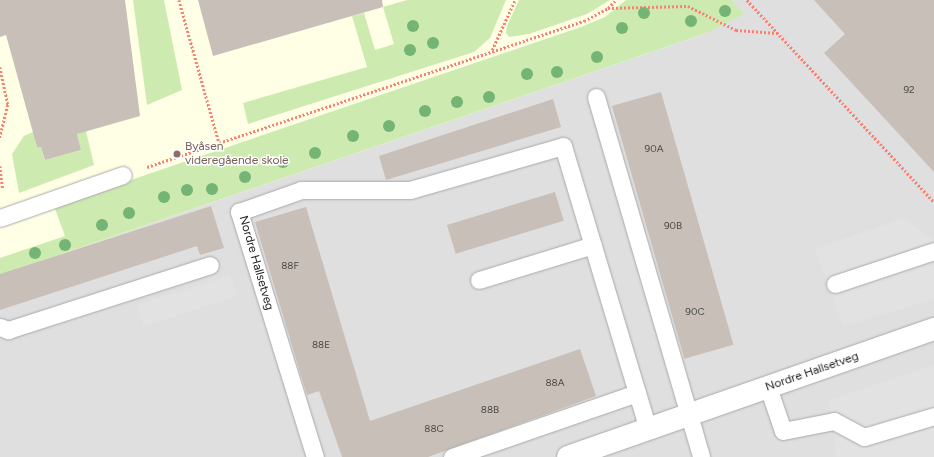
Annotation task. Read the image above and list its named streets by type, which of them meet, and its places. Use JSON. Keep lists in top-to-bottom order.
{
  "streets": {
    "street": ["Nordre Hallsetveg"]
  },
  "places": ["Byåsen videregående skole"],
  "house_numbers": [
    "92",
    "90A",
    "90B",
    "88F",
    "90C",
    "88E",
    "88A",
    "88B",
    "88C"
  ]
}
